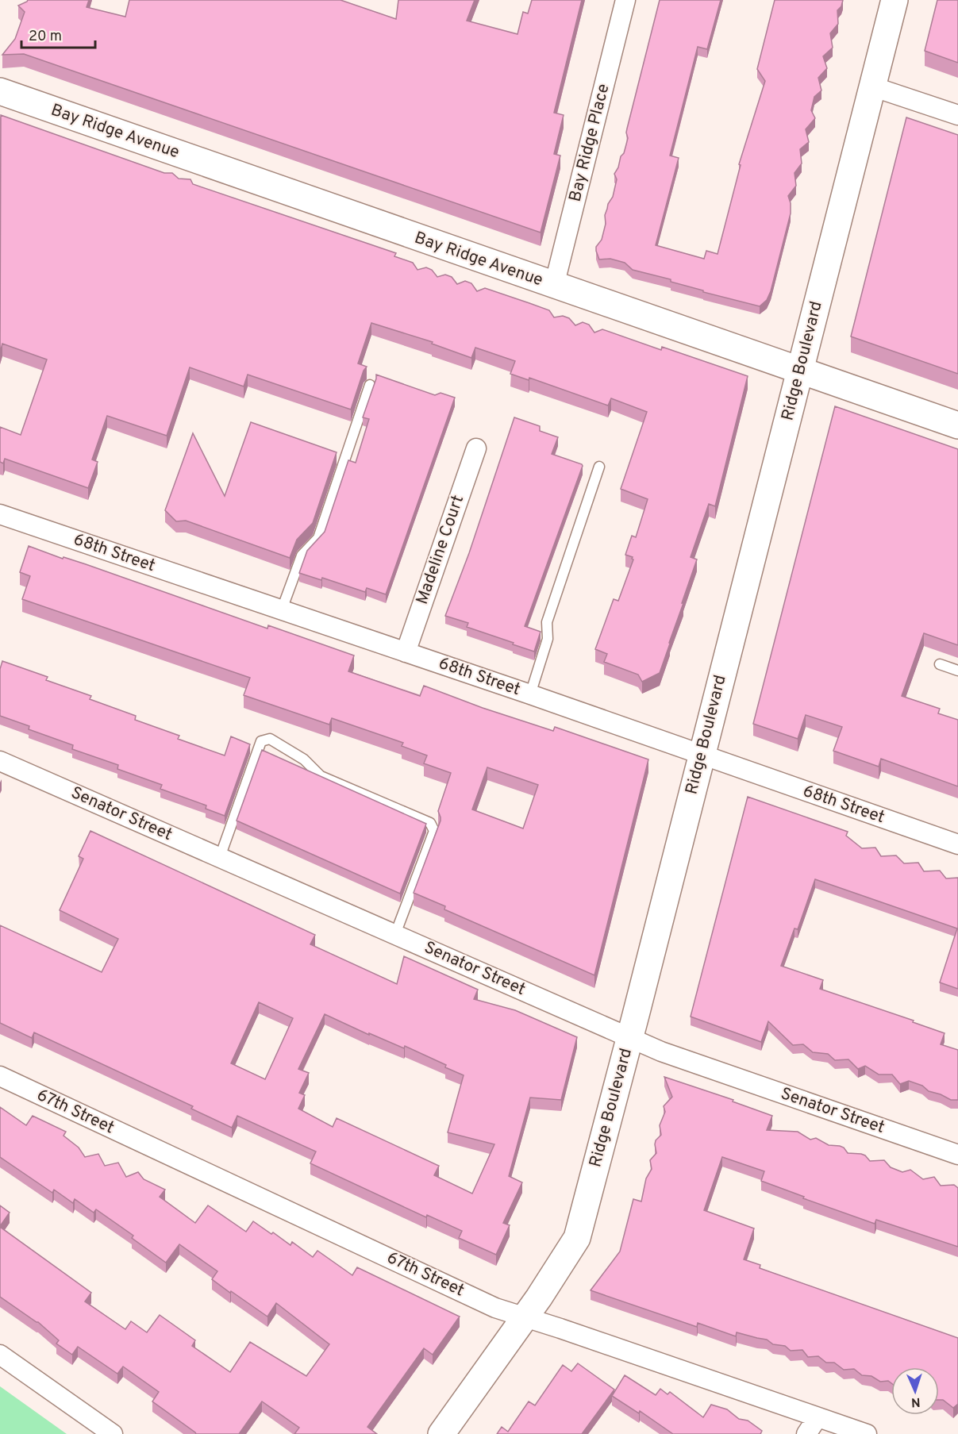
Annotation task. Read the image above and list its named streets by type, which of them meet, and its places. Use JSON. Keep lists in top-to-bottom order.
{
  "streets": {
    "street": [
      "Bay Ridge Avenue",
      "Bay Ridge Place",
      "Ridge Boulevard",
      "Madeline Court",
      "68th Street",
      "Senator Street",
      "67th Street"
    ]
  },
  "crossings": [
    ["Bay Ridge Avenue", "Bay Ridge Place"],
    ["Bay Ridge Avenue", "Ridge Boulevard"],
    ["Ridge Boulevard", "68th Street"],
    ["Ridge Boulevard", "Senator Street"],
    ["Ridge Boulevard", "67th Street"],
    ["Madeline Court", "68th Street"]
  ],
  "scale_bar": "20 m",
  "north": "bottom"
}
